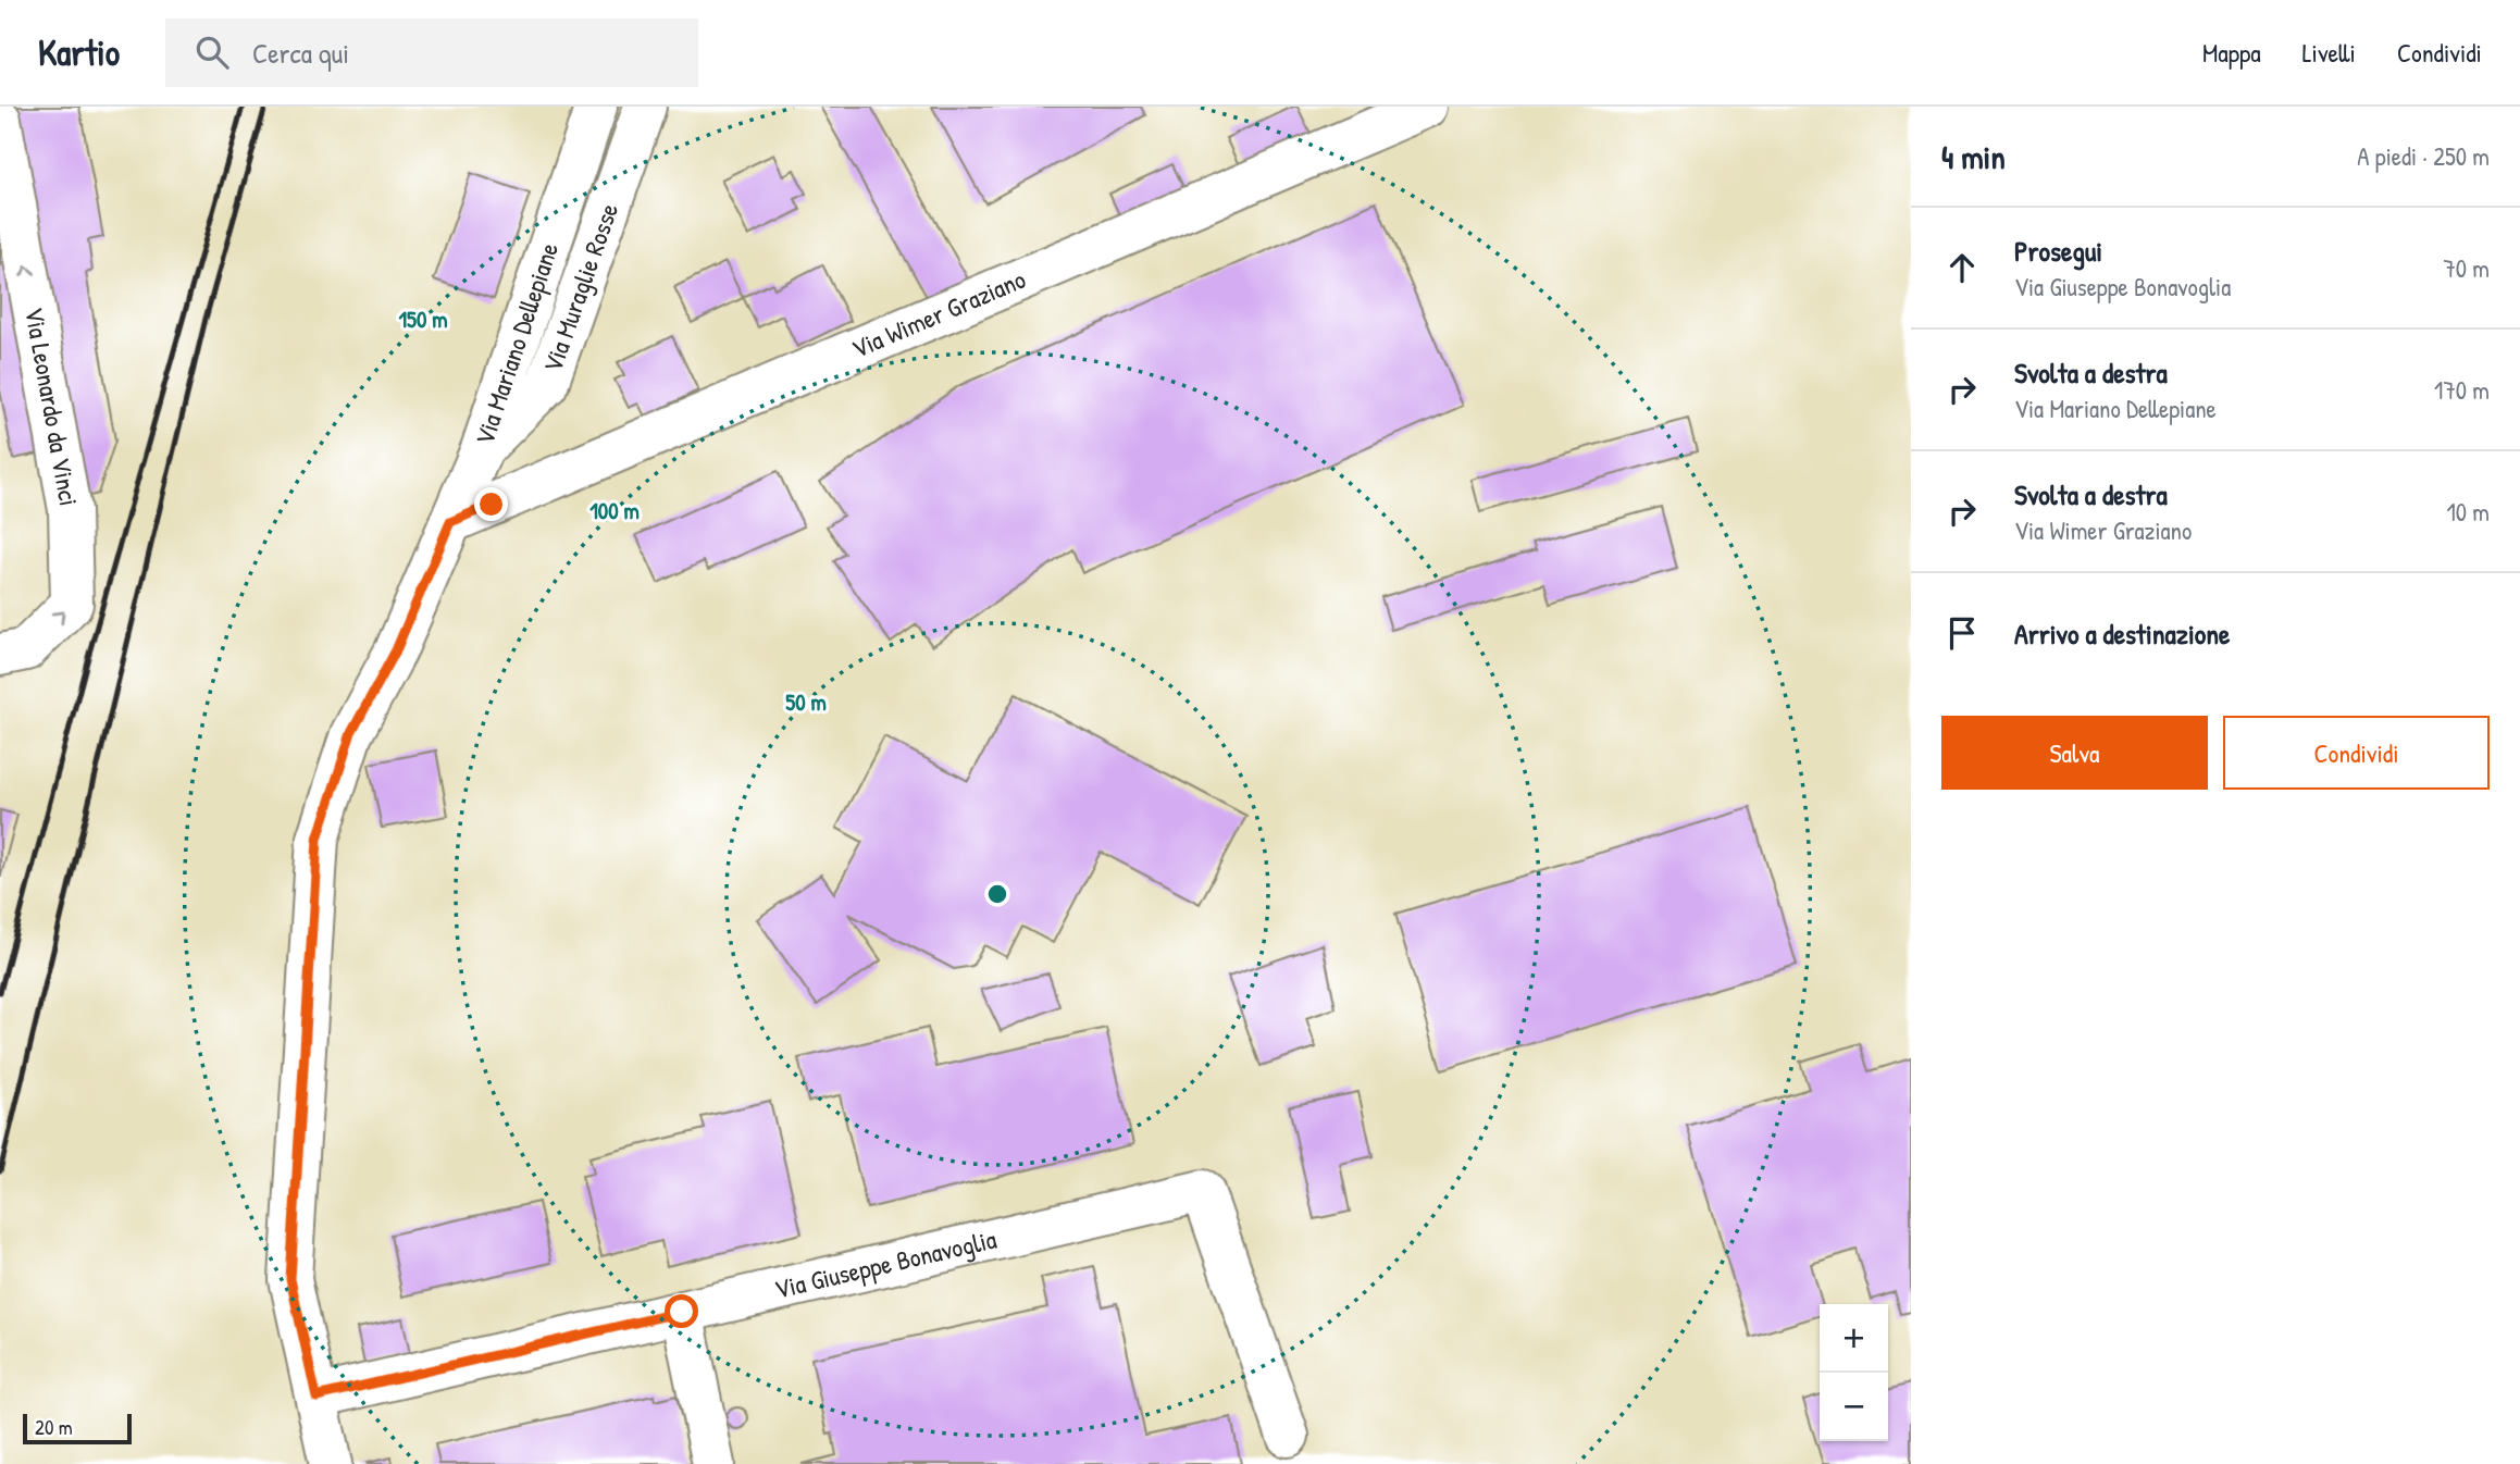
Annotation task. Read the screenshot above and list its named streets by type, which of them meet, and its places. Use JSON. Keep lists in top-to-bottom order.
{
  "streets": {
    "street": [
      "Via Muraglie Rosse",
      "Via Wimer Graziano",
      "Via Mariano Dellepiane",
      "Via Leonardo da Vinci",
      "Via Giuseppe Bonavoglia"
    ]
  },
  "crossings": [
    ["Via Muraglie Rosse", "Via Mariano Dellepiane"],
    ["Via Wimer Graziano", "Via Mariano Dellepiane"],
    ["Via Mariano Dellepiane", "Via Giuseppe Bonavoglia"]
  ],
  "one_way": ["Via Leonardo da Vinci"],
  "scale_bar": "20 m",
  "page": {
    "header": "Kartio",
    "search": "Cerca qui",
    "nav": ["Mappa", "Livelli", "Condividi"],
    "heading": ["4 min", "A piedi · 250 m"],
    "list": [
      ["Prosegui", "Via Giuseppe Bonavoglia", "70 m"],
      ["Svolta a destra", "Via Mariano Dellepiane", "170 m"],
      ["Svolta a destra", "Via Wimer Graziano", "10 m"],
      "Arrivo a destinazione"
    ],
    "buttons": ["Salva", "Condividi"],
    "map_buttons": ["+", "−"],
    "scale": "20 m"
  },
  "rings": ["150 m", "100 m", "50 m"]
}
